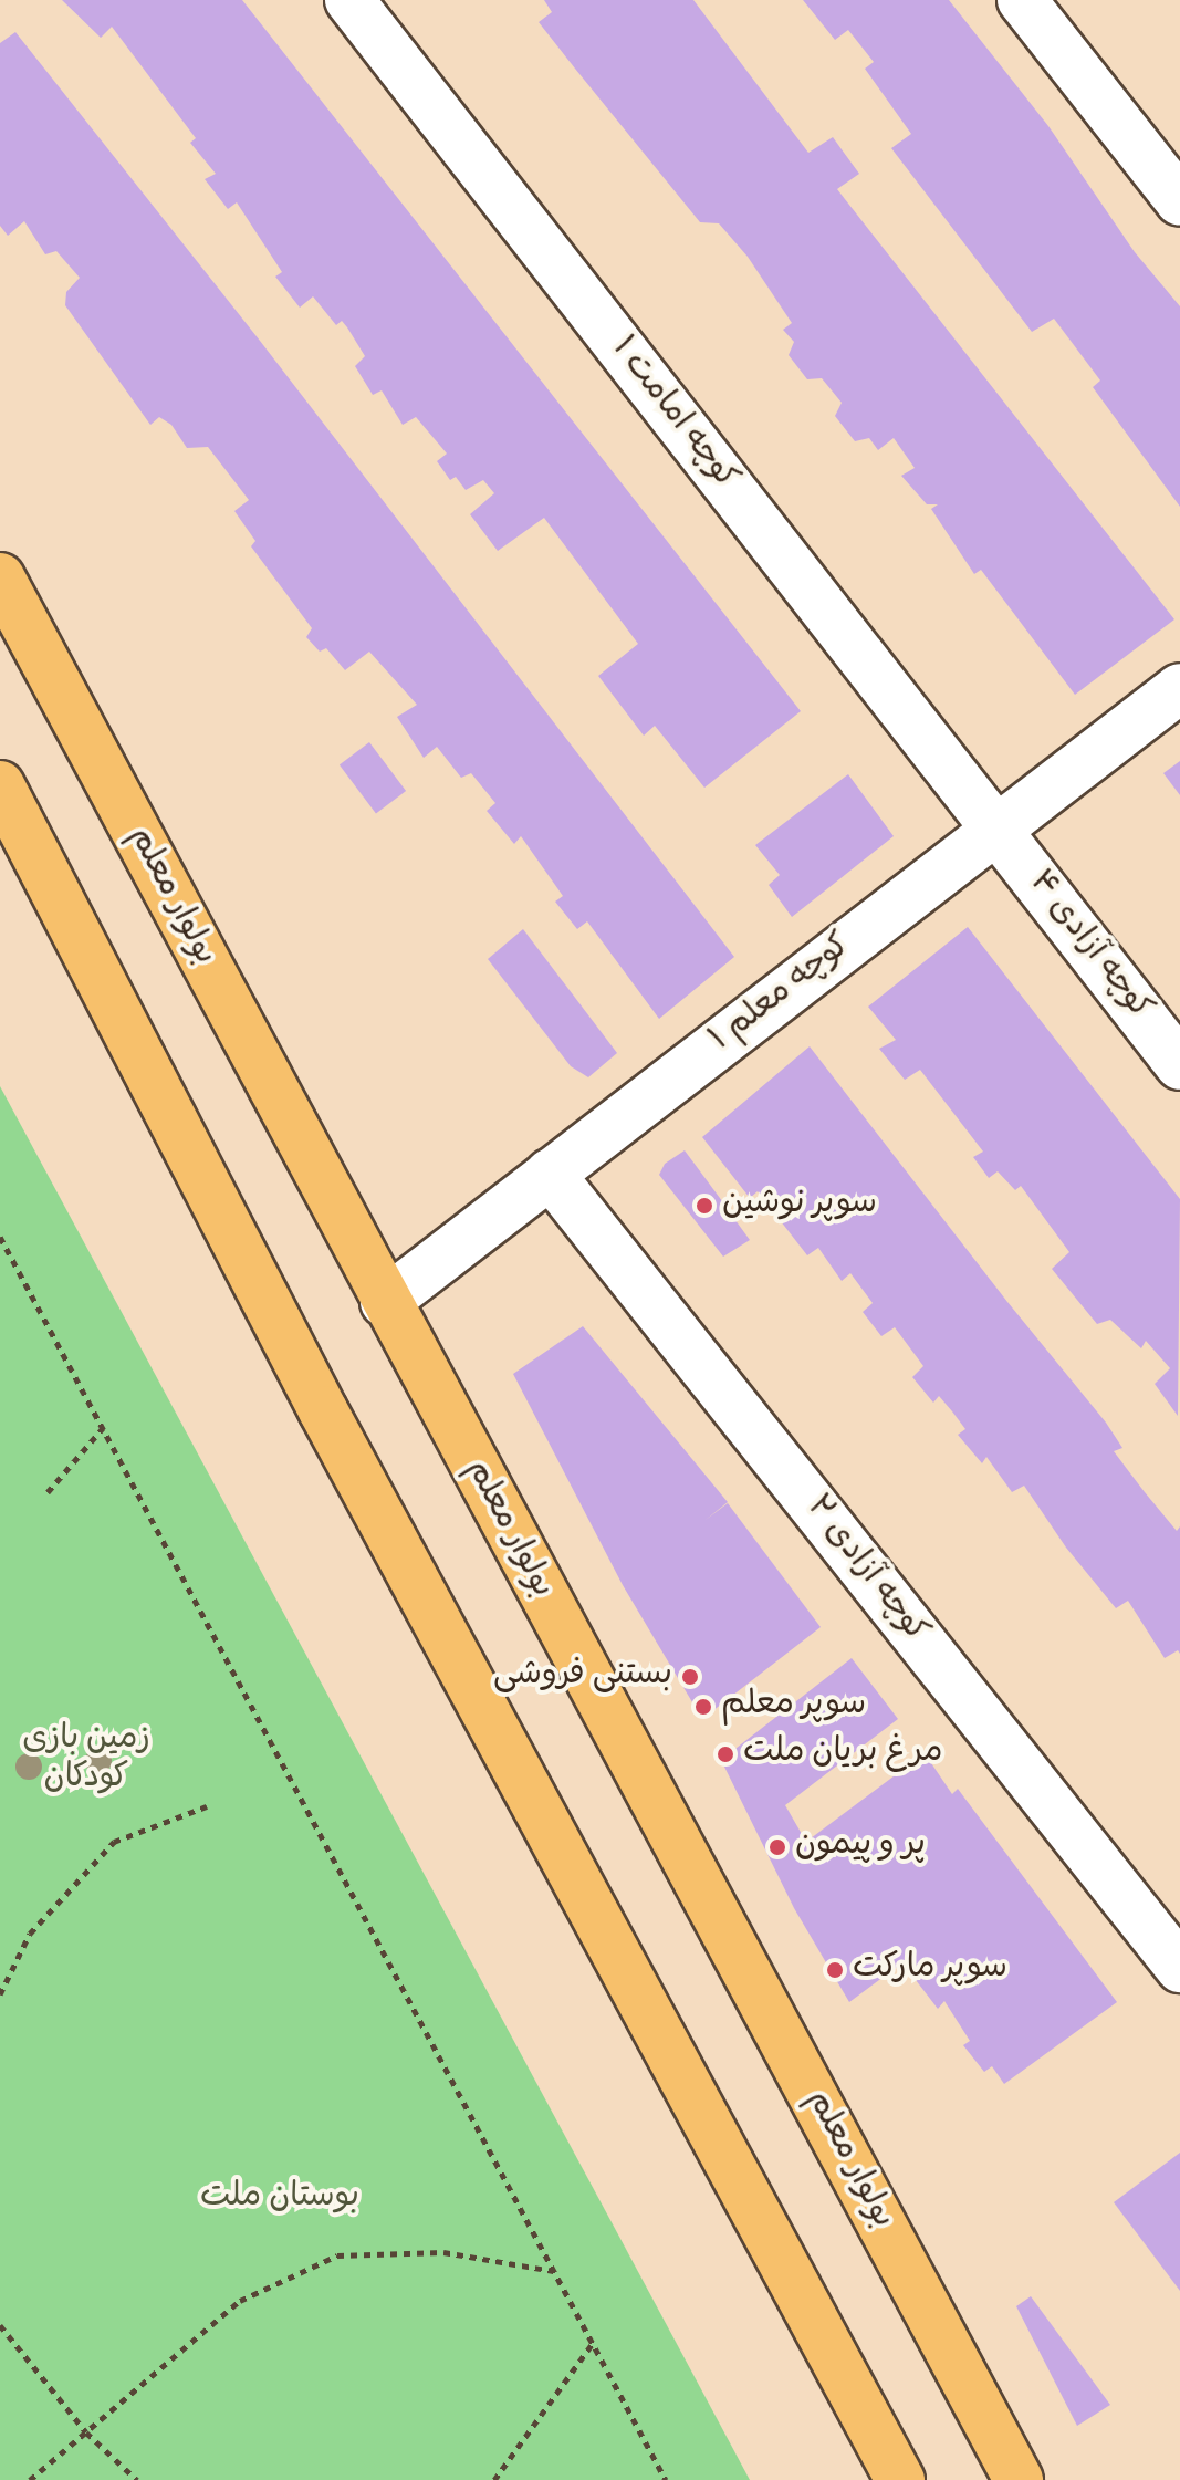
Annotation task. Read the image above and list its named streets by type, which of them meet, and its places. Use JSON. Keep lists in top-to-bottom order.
{
  "streets": {
    "main road": ["بولوار معلم"],
    "street": [
      "کوچه امامت ۱",
      "کوچه آزادی ۴",
      "کوچه معلم ۱",
      "کوچه آزادی ۲"
    ]
  },
  "crossings": [
    ["کوچه امامت ۱", "کوچه آزادی ۴"],
    ["کوچه امامت ۱", "کوچه معلم ۱"],
    ["بولوار معلم", "کوچه معلم ۱"],
    ["کوچه آزادی ۴", "کوچه معلم ۱"],
    ["کوچه معلم ۱", "کوچه آزادی ۲"]
  ],
  "parks": ["زمین بازی کودکان", "بوستان ملت"],
  "places": [
    "سوپر نوشین",
    "بستنی فروشی",
    "سوپر معلم",
    "مرغ بریان ملت",
    "پر و پیمون",
    "سوپر مارکت"
  ]
}
